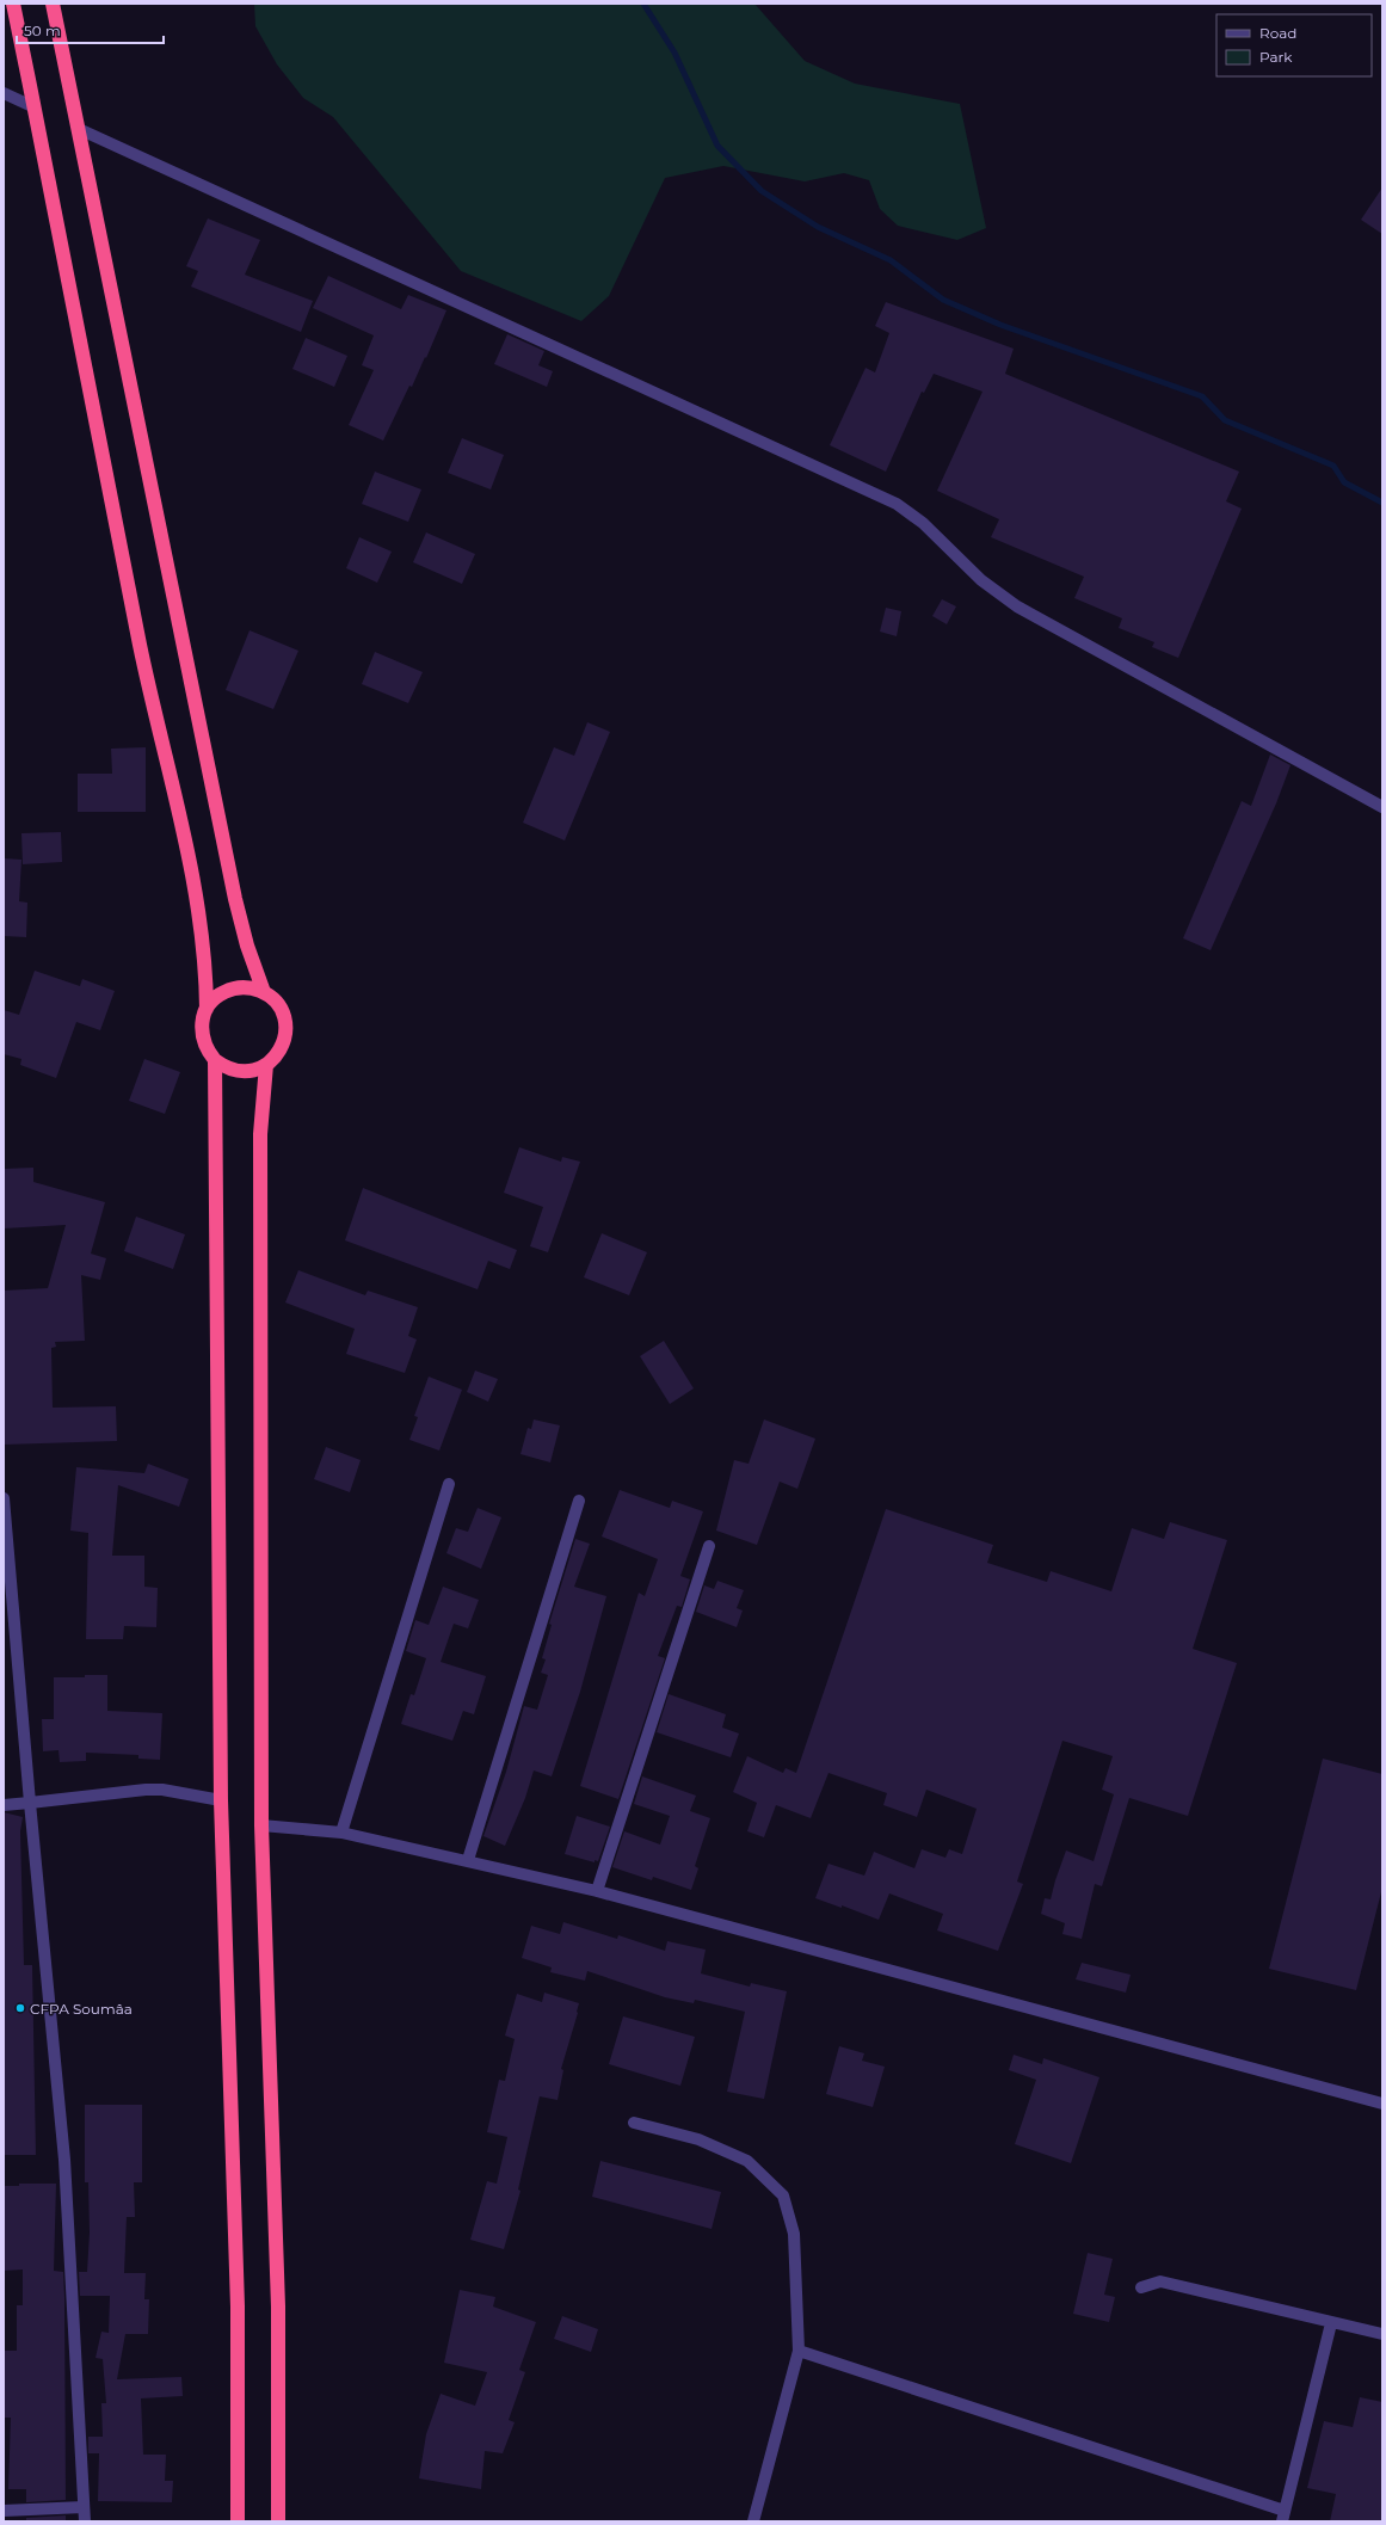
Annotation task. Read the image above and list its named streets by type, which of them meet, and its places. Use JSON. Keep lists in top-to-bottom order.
{
  "places": ["CFPA Soumâa"],
  "legend": ["Road", "Park"],
  "scale_bar": "50 m"
}
